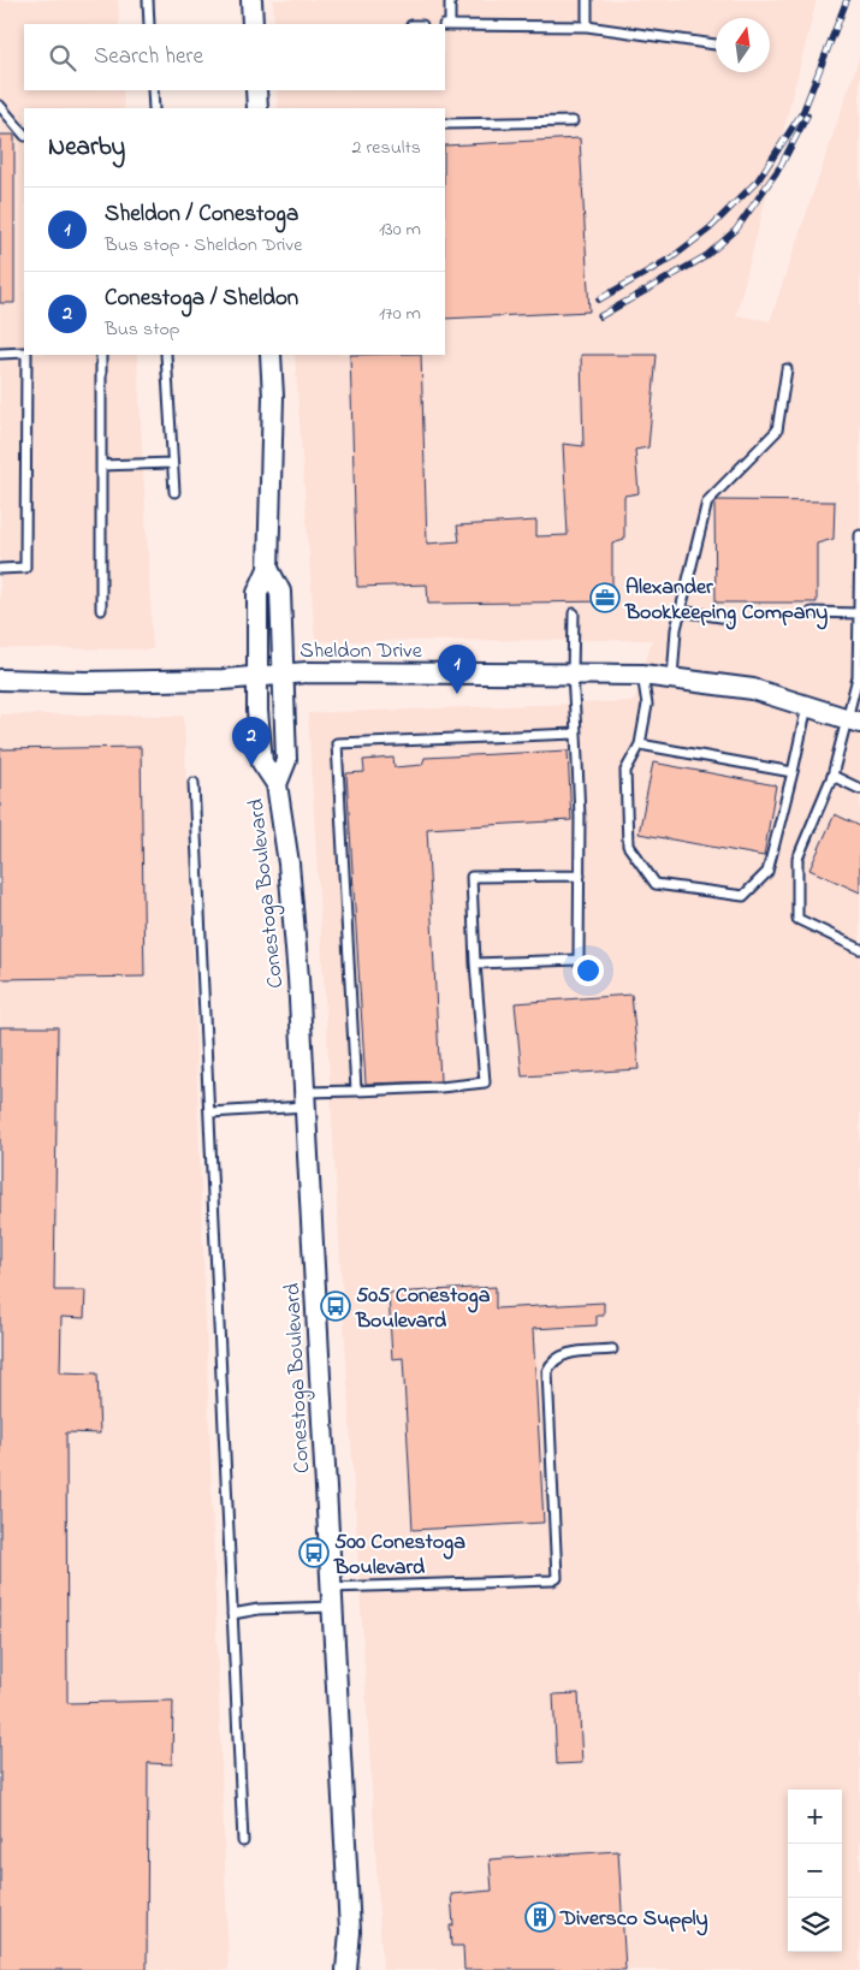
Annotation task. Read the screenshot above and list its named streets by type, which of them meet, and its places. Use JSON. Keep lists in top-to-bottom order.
{
  "streets": {
    "street": ["Sheldon Drive", "Conestoga Boulevard"]
  },
  "crossings": [
    ["Sheldon Drive", "Conestoga Boulevard"]
  ],
  "places": {
    "office": ["Alexander Bookkeeping Company"],
    "bus stop": ["505 Conestoga Boulevard", "500 Conestoga Boulevard"],
    "building": ["Diversco Supply"]
  },
  "north": "top",
  "page": {
    "search": "Search here",
    "heading": ["Nearby", "2 results"],
    "list": [
      {
        "mark": "1",
        "name": "Sheldon / Conestoga",
        "note": "Bus stop · Sheldon Drive",
        "value": "130 m"
      },
      {
        "mark": "2",
        "name": "Conestoga / Sheldon",
        "note": "Bus stop",
        "value": "170 m"
      }
    ],
    "pins": ["1", "2"],
    "map_buttons": ["+", "−"]
  }
}
